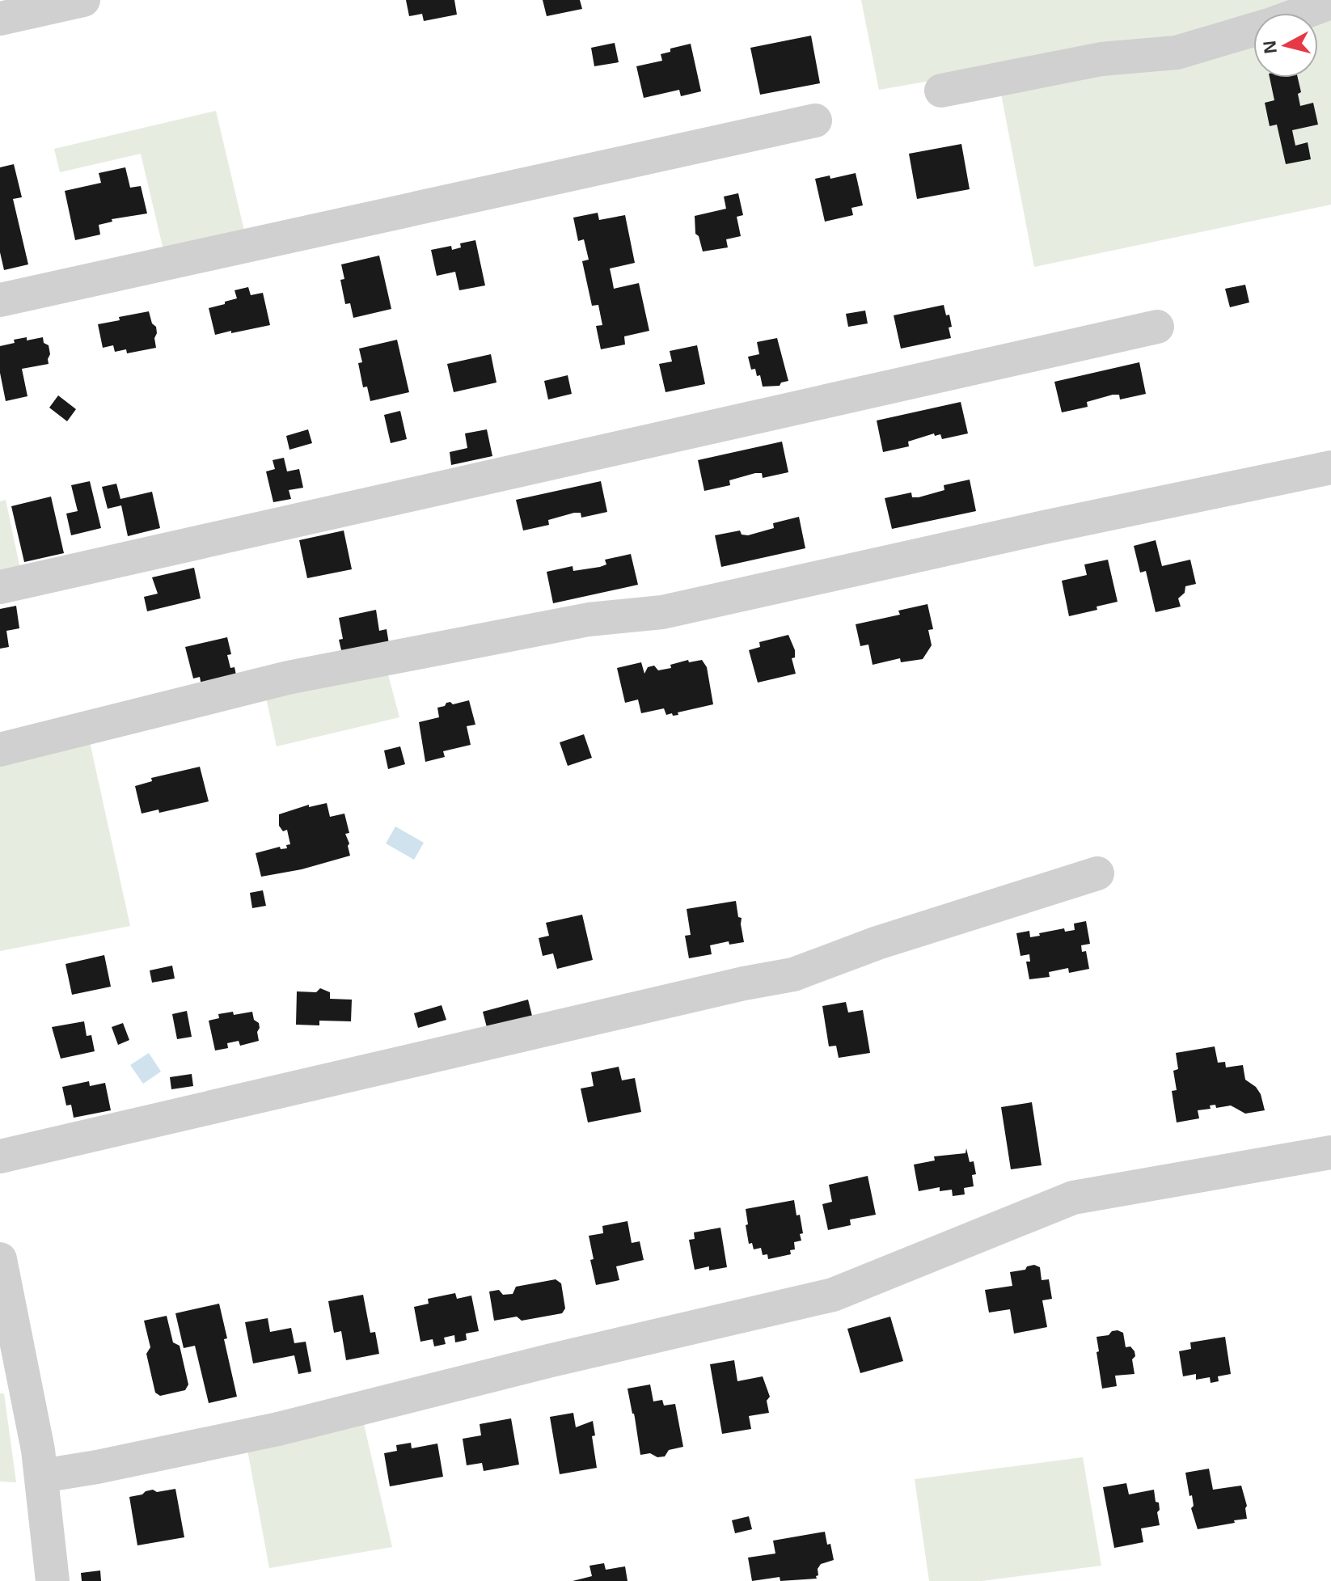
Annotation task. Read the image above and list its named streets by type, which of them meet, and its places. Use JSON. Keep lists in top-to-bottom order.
{
  "north": "left"
}
